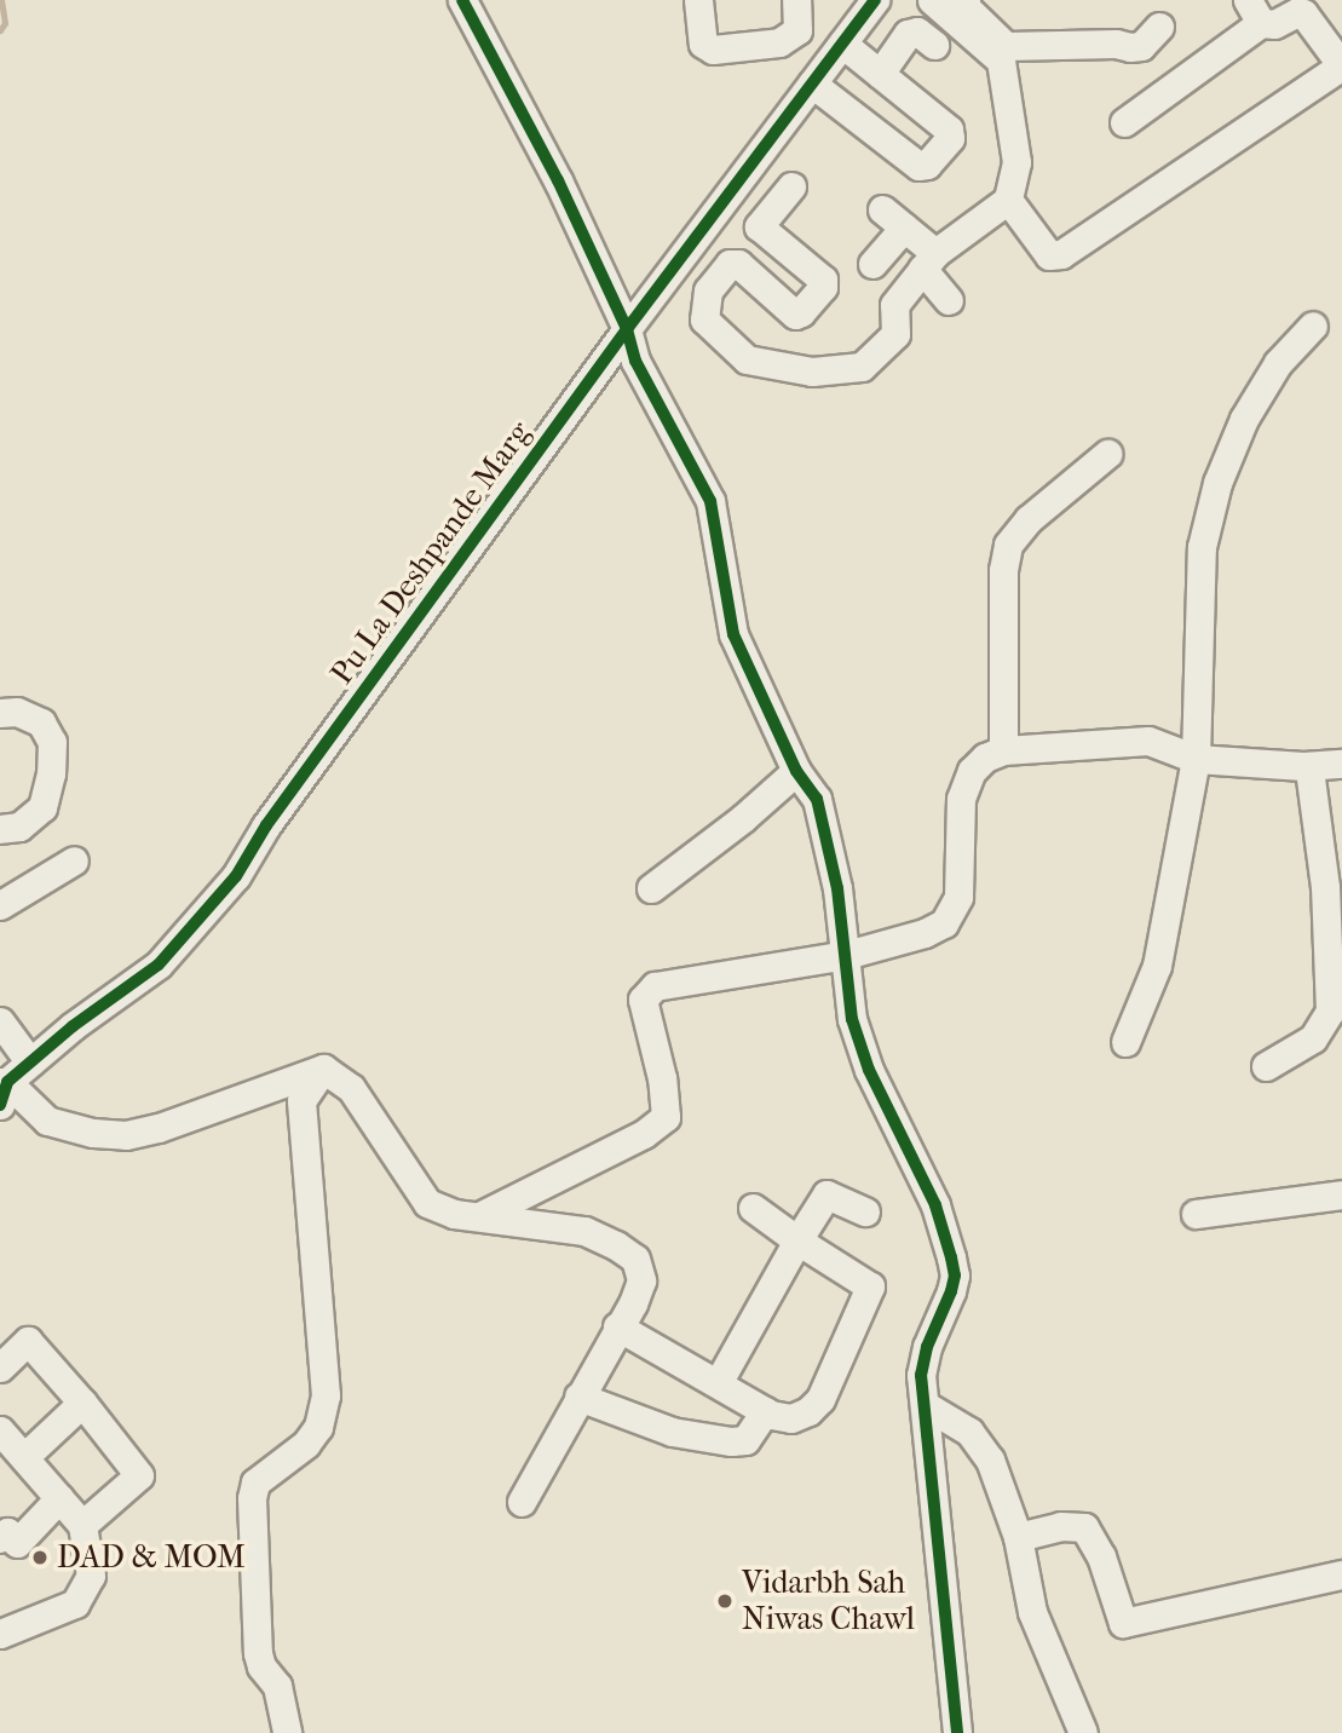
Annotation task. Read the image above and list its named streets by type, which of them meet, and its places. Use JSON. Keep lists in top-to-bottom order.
{
  "streets": {
    "street": ["Pu La Deshpande Marg"]
  },
  "places": ["DAD & MOM", "Vidarbh Sah Niwas Chawl"]
}
